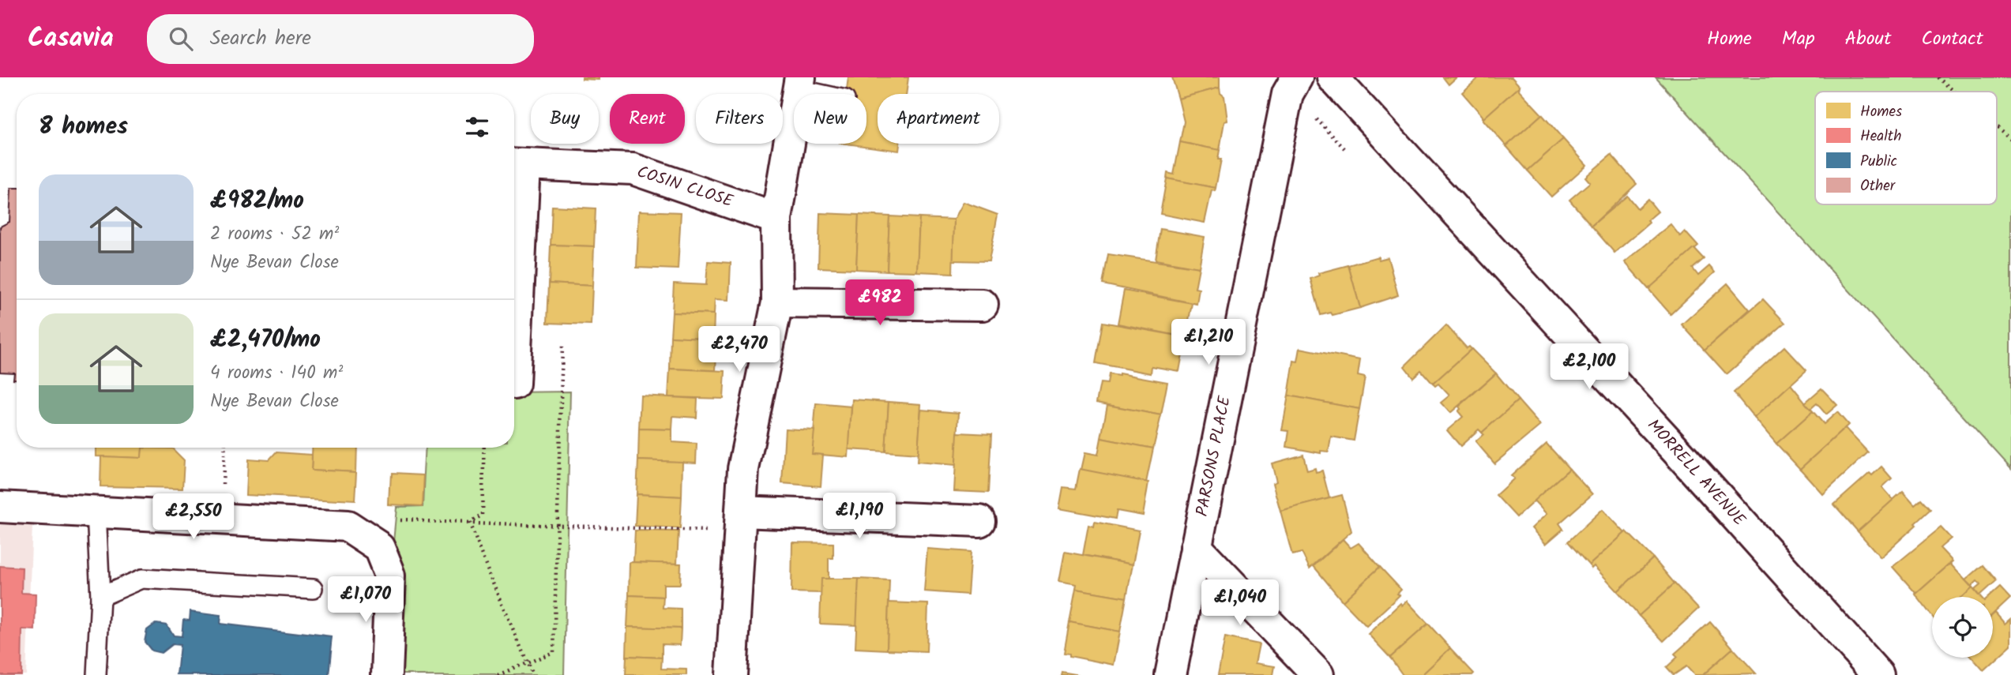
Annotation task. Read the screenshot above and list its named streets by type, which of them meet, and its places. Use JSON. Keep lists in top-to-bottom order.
{
  "streets": {
    "street": ["COSIN CLOSE", "PARSONS PLACE", "MORRELL AVENUE"]
  },
  "legend": [
    "Homes",
    "Health",
    "Public",
    "Other"
  ],
  "page": {
    "header": "Casavia",
    "search": "Search here",
    "nav": [
      "Home",
      "Map",
      "About",
      "Contact"
    ],
    "chip": [
      "Buy",
      "Rent",
      "Filters",
      "New",
      "Apartment"
    ],
    "heading": "8 homes",
    "list": [
      {
        "name": "£982/mo",
        "note": "2 rooms · 52 m² · Nye Bevan Close"
      },
      {
        "name": "£2,470/mo",
        "note": "4 rooms · 140 m² · Nye Bevan Close"
      }
    ],
    "price": [
      "£982",
      "£1,210",
      "£2,470",
      "£2,100",
      "£1,190",
      "£2,550",
      "£1,070",
      "£1,040"
    ]
  }
}
